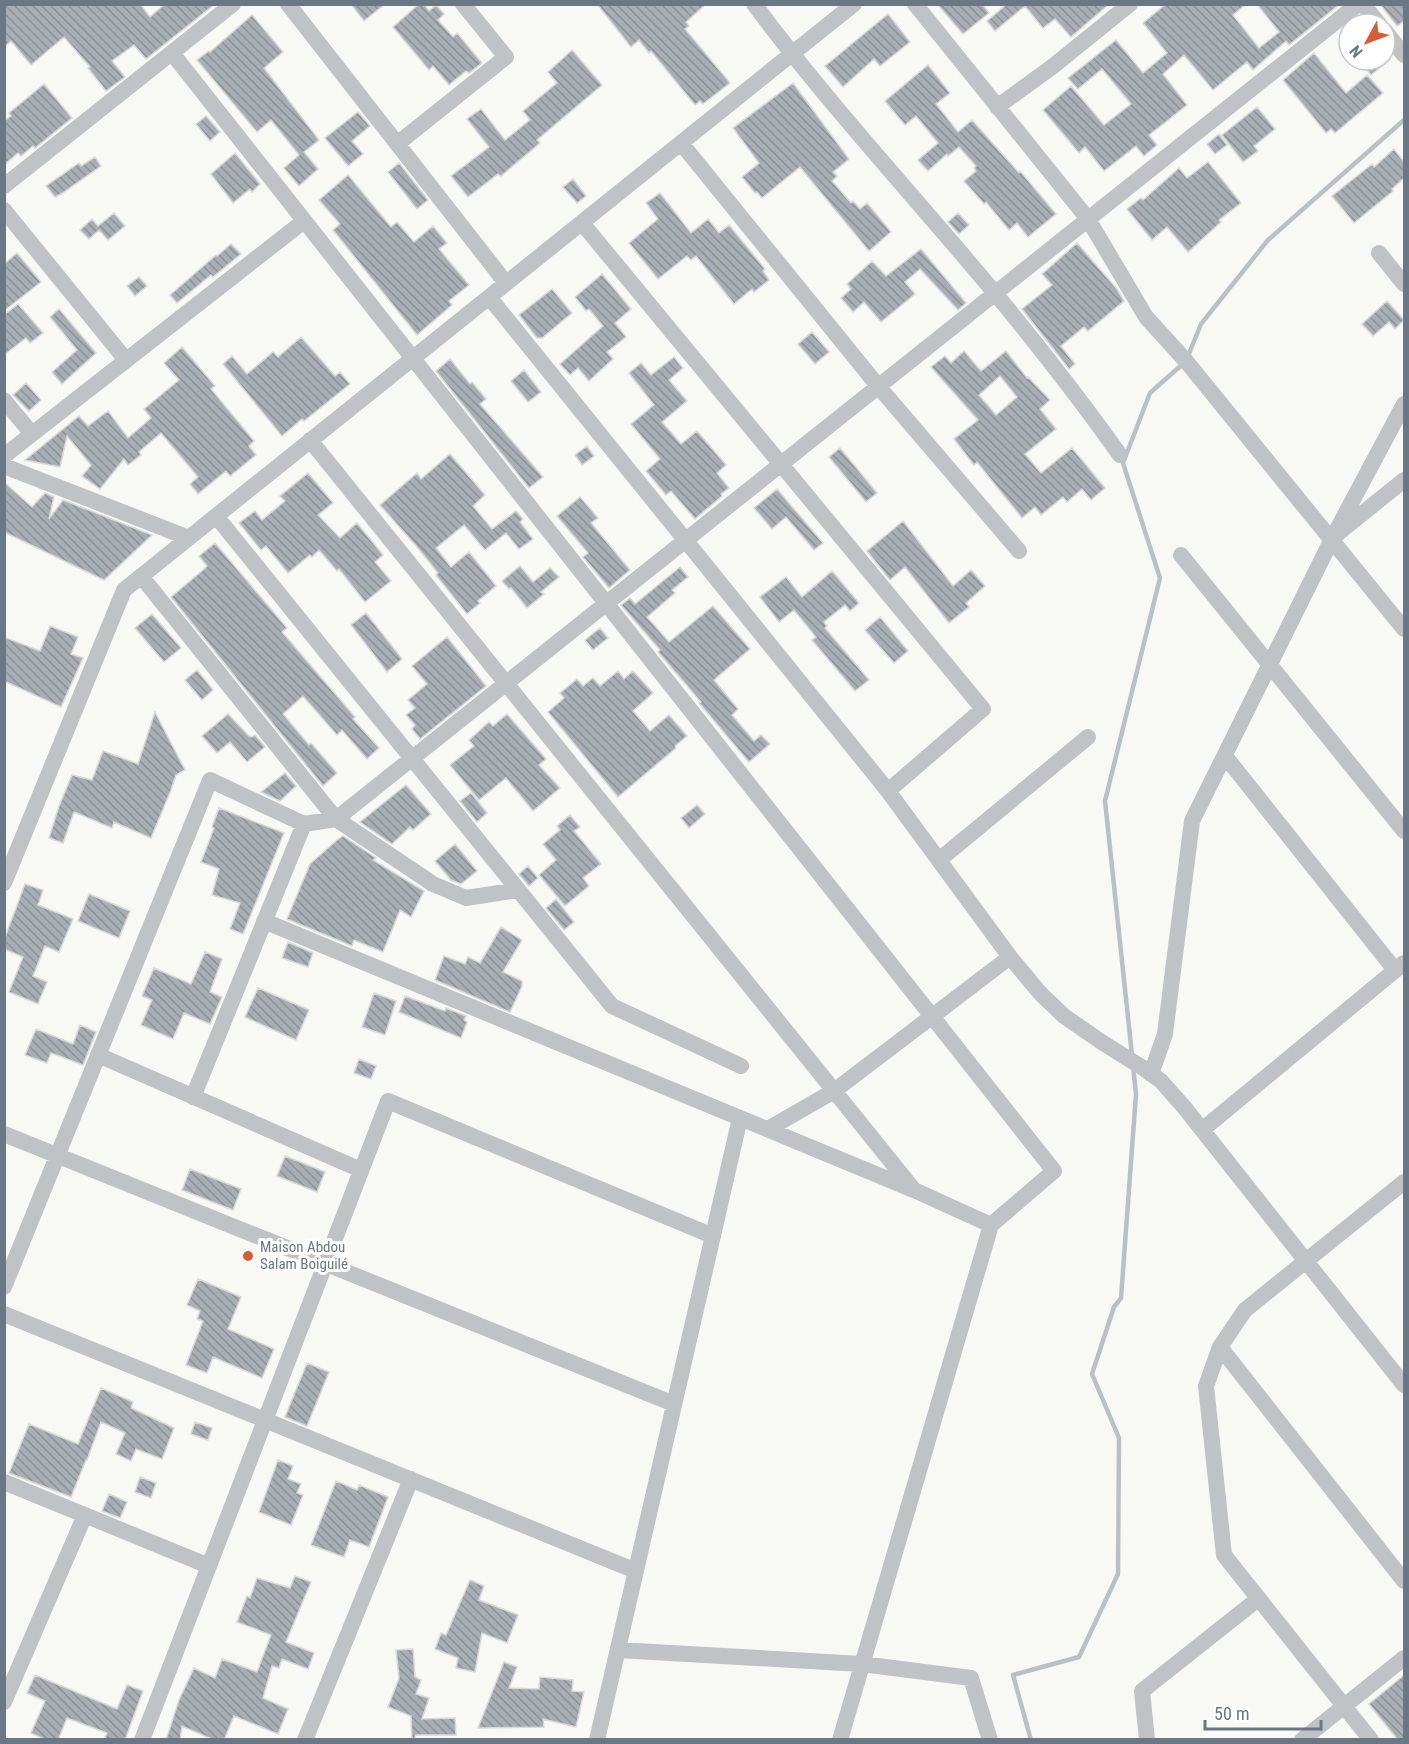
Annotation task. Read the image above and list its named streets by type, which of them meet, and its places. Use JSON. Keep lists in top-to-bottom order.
{
  "places": ["Maison Abdou Salam Boiguilé"],
  "scale_bar": "50 m",
  "north": "bottom left"
}
